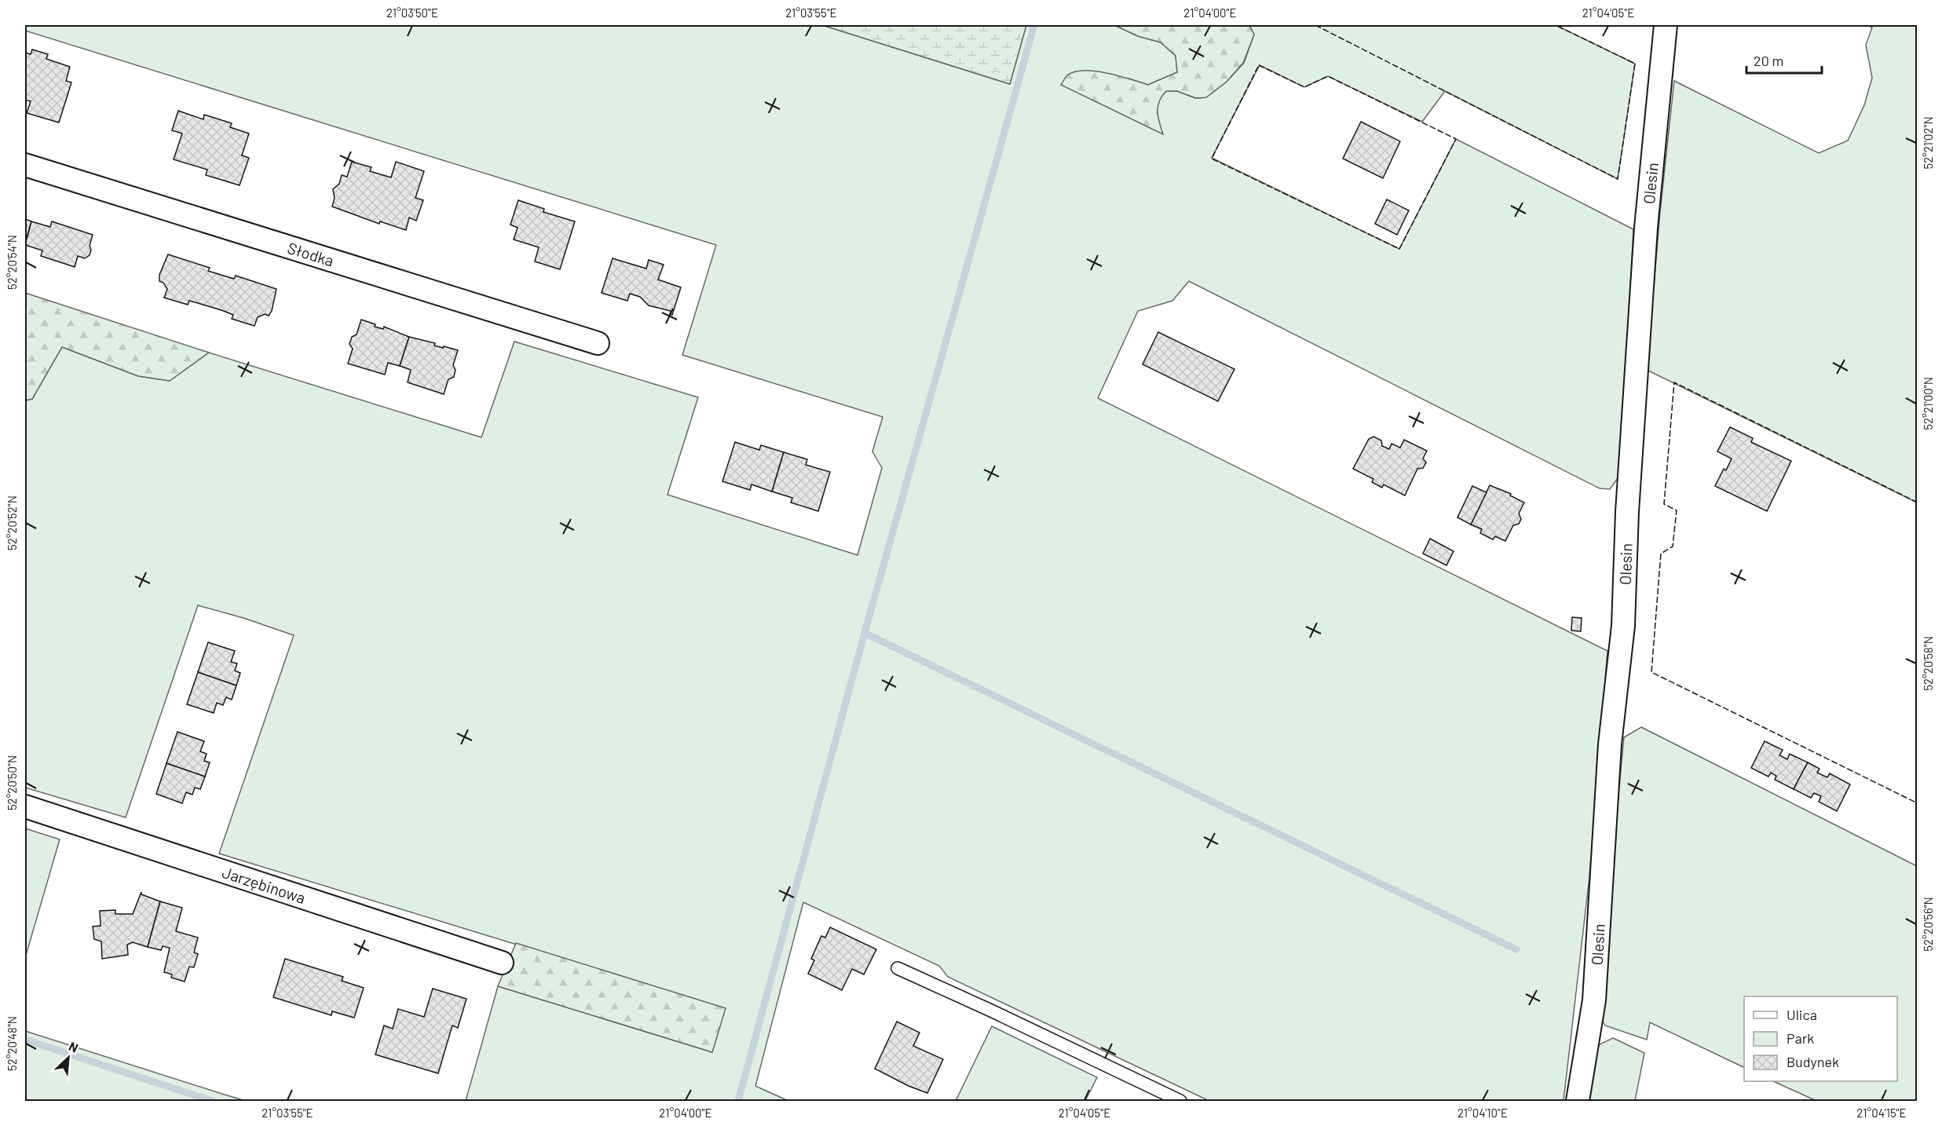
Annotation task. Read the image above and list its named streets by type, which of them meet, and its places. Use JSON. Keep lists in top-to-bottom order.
{
  "streets": {
    "street": ["Olesin", "Słodka", "Jarzębinowa"]
  },
  "legend": ["Ulica", "Park", "Budynek"],
  "scale_bar": "20 m",
  "north": "top right",
  "coordinates": [
    "21°03'50\"E",
    "21°03'55\"E",
    "21°04'00\"E",
    "21°04'05\"E",
    "52°21'02\"N",
    "52°20'54\"N",
    "52°21'00\"N",
    "52°20'52\"N",
    "52°20'58\"N",
    "52°20'50\"N",
    "52°20'56\"N",
    "52°20'48\"N",
    "21°04'10\"E",
    "21°04'15\"E"
  ]
}
